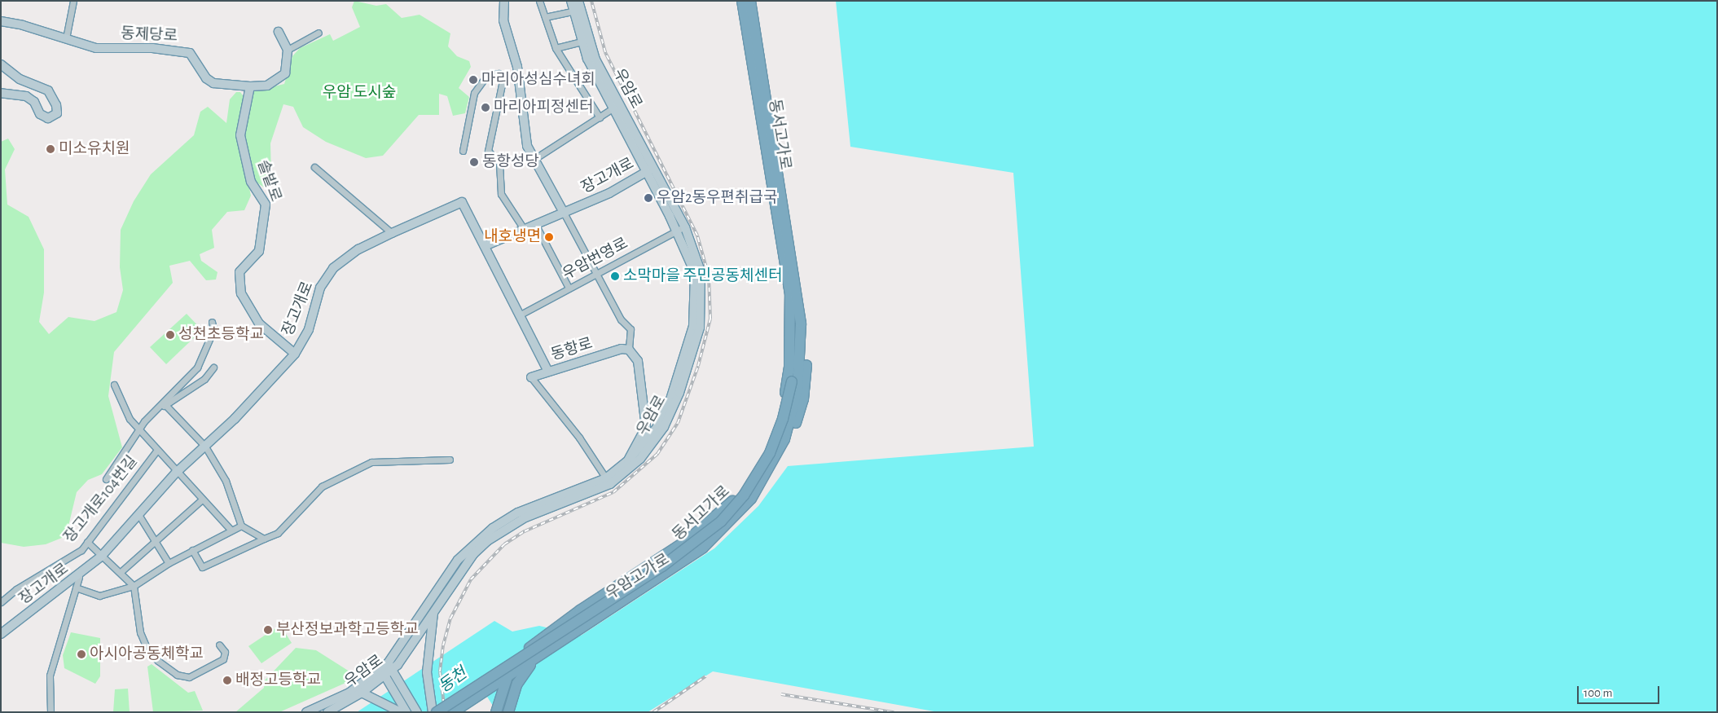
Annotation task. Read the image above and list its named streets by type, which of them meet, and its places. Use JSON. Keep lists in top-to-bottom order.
{
  "streets": {
    "highway": ["동서고가로", "우암고가로"],
    "street": [
      "동제당로",
      "우암로",
      "장고개로",
      "솔밭로",
      "우암번영로",
      "동항로",
      "장고개로104번길"
    ]
  },
  "crossings": [
    ["동제당로", "솔밭로"],
    ["우암로", "장고개로"],
    ["우암로", "우암번영로"],
    ["우암로", "동항로"],
    ["동서고가로", "우암고가로"],
    ["장고개로", "솔밭로"],
    ["장고개로", "우암번영로"],
    ["장고개로", "동항로"]
  ],
  "water": ["동천"],
  "parks": ["우암 도시숲"],
  "places": [
    "마리아성심수녀회",
    "마리아피정센터",
    "미소유치원",
    "동항성당",
    "우암2동우편취급국",
    "내호냉면",
    "소막마을 주민공동체센터",
    "성천초등학교",
    "부산정보과학고등학교",
    "아시아공동체학교",
    "배정고등학교"
  ],
  "scale_bar": "100 m"
}
